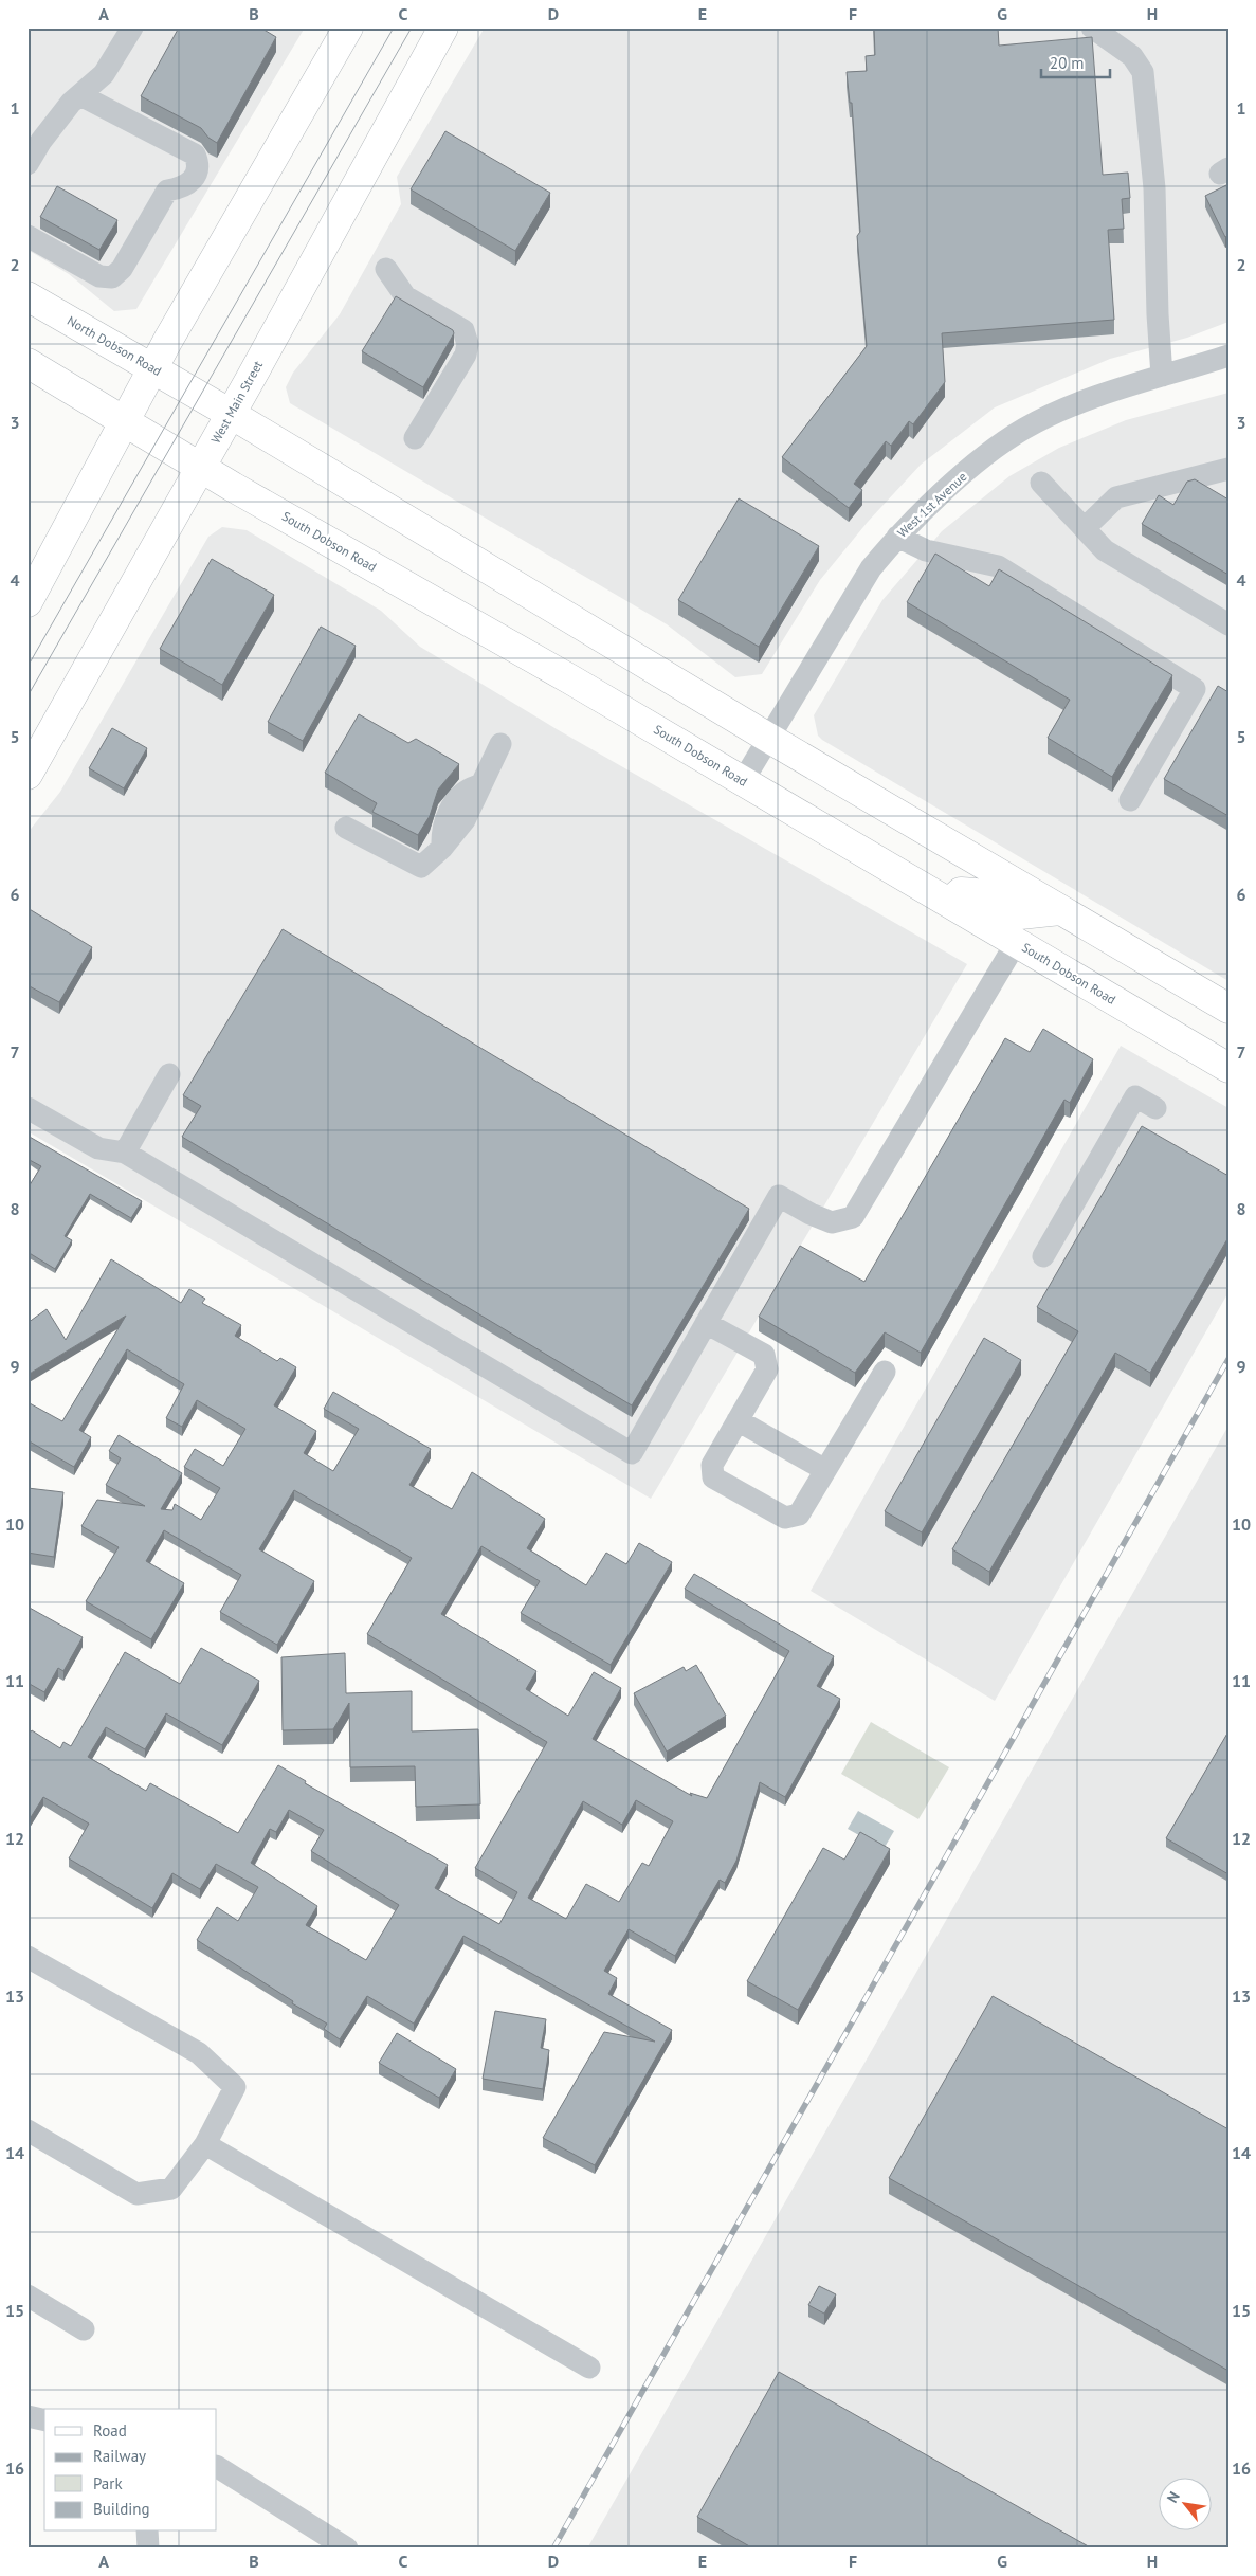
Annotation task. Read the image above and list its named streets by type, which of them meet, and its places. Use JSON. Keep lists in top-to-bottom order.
{
  "streets": {
    "main road": ["North Dobson Road", "West Main Street", "South Dobson Road"],
    "street": ["West 1st Avenue"]
  },
  "crossings": [
    ["North Dobson Road", "West Main Street"],
    ["West Main Street", "South Dobson Road"],
    ["West 1st Avenue", "South Dobson Road"]
  ],
  "legend": [
    "Road",
    "Railway",
    "Park",
    "Building"
  ],
  "scale_bar": "20 m",
  "north": "top left",
  "grid": {
    "columns": [
      "A",
      "B",
      "C",
      "D",
      "E",
      "F",
      "G",
      "H"
    ],
    "rows": [
      "1",
      "2",
      "3",
      "4",
      "5",
      "6",
      "7",
      "8",
      "9",
      "10",
      "11",
      "12",
      "13",
      "14",
      "15",
      "16"
    ]
  }
}
